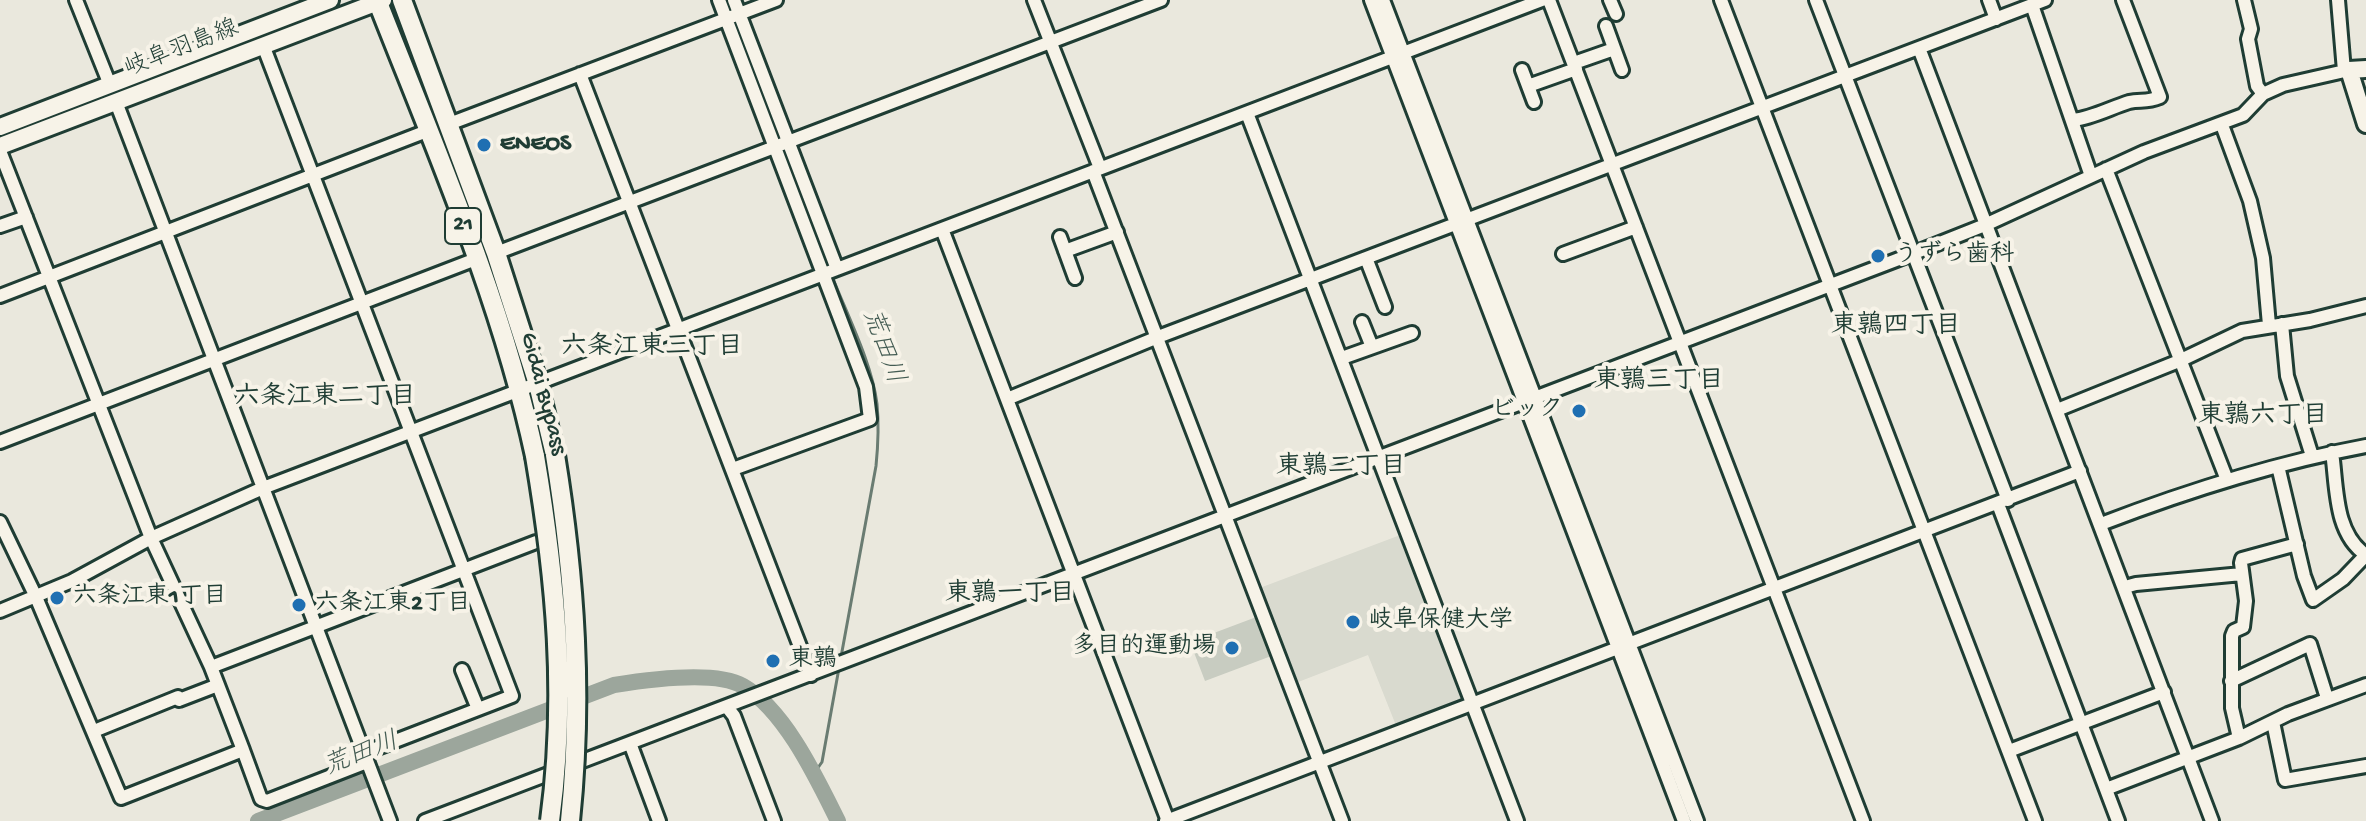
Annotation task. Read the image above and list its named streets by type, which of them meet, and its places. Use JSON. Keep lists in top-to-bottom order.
{
  "streets": {
    "highway": ["21", "Gidai Bypass"],
    "main road": ["岐阜羽島線"]
  },
  "crossings": [
    ["岐阜羽島線", "Gidai Bypass"]
  ],
  "districts": [
    "東鶉四丁目",
    "六条江東三丁目",
    "東鶉三丁目",
    "六条江東二丁目",
    "東鶉六丁目",
    "東鶉二丁目",
    "東鶉一丁目"
  ],
  "water": ["荒田川"],
  "places": [
    "ENEOS",
    "うずら歯科",
    "ビック",
    "六条江東1丁目",
    "六条江東2丁目",
    "岐阜保健大学",
    "多目的運動場",
    "東鶉"
  ]
}
